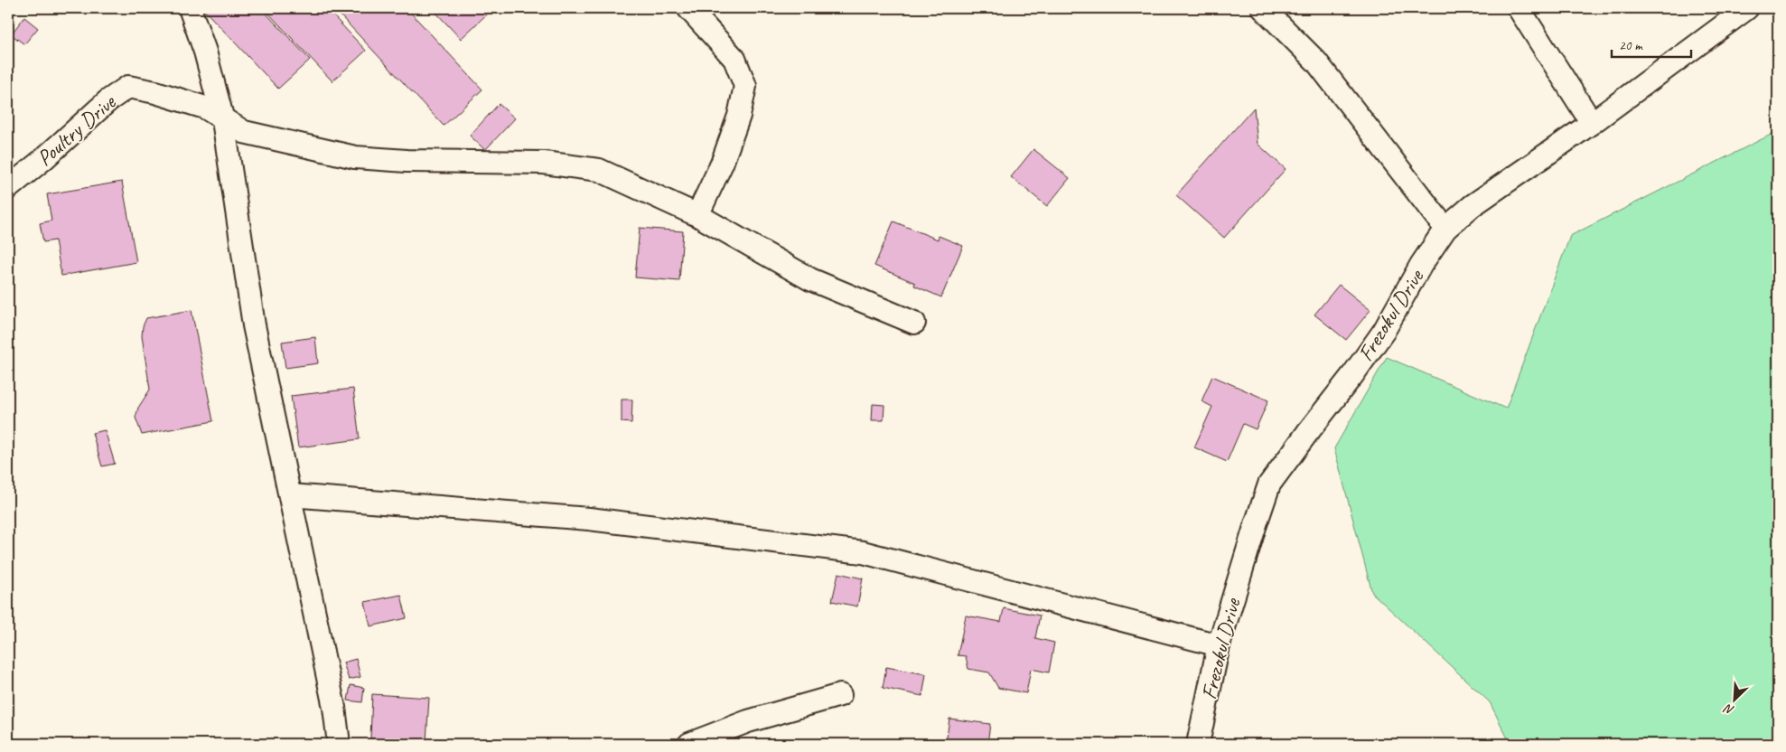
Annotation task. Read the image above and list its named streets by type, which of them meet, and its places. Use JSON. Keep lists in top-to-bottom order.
{
  "streets": {
    "street": ["Poultry Drive", "Frezokul Drive"]
  },
  "scale_bar": "20 m",
  "north": "bottom left"
}
